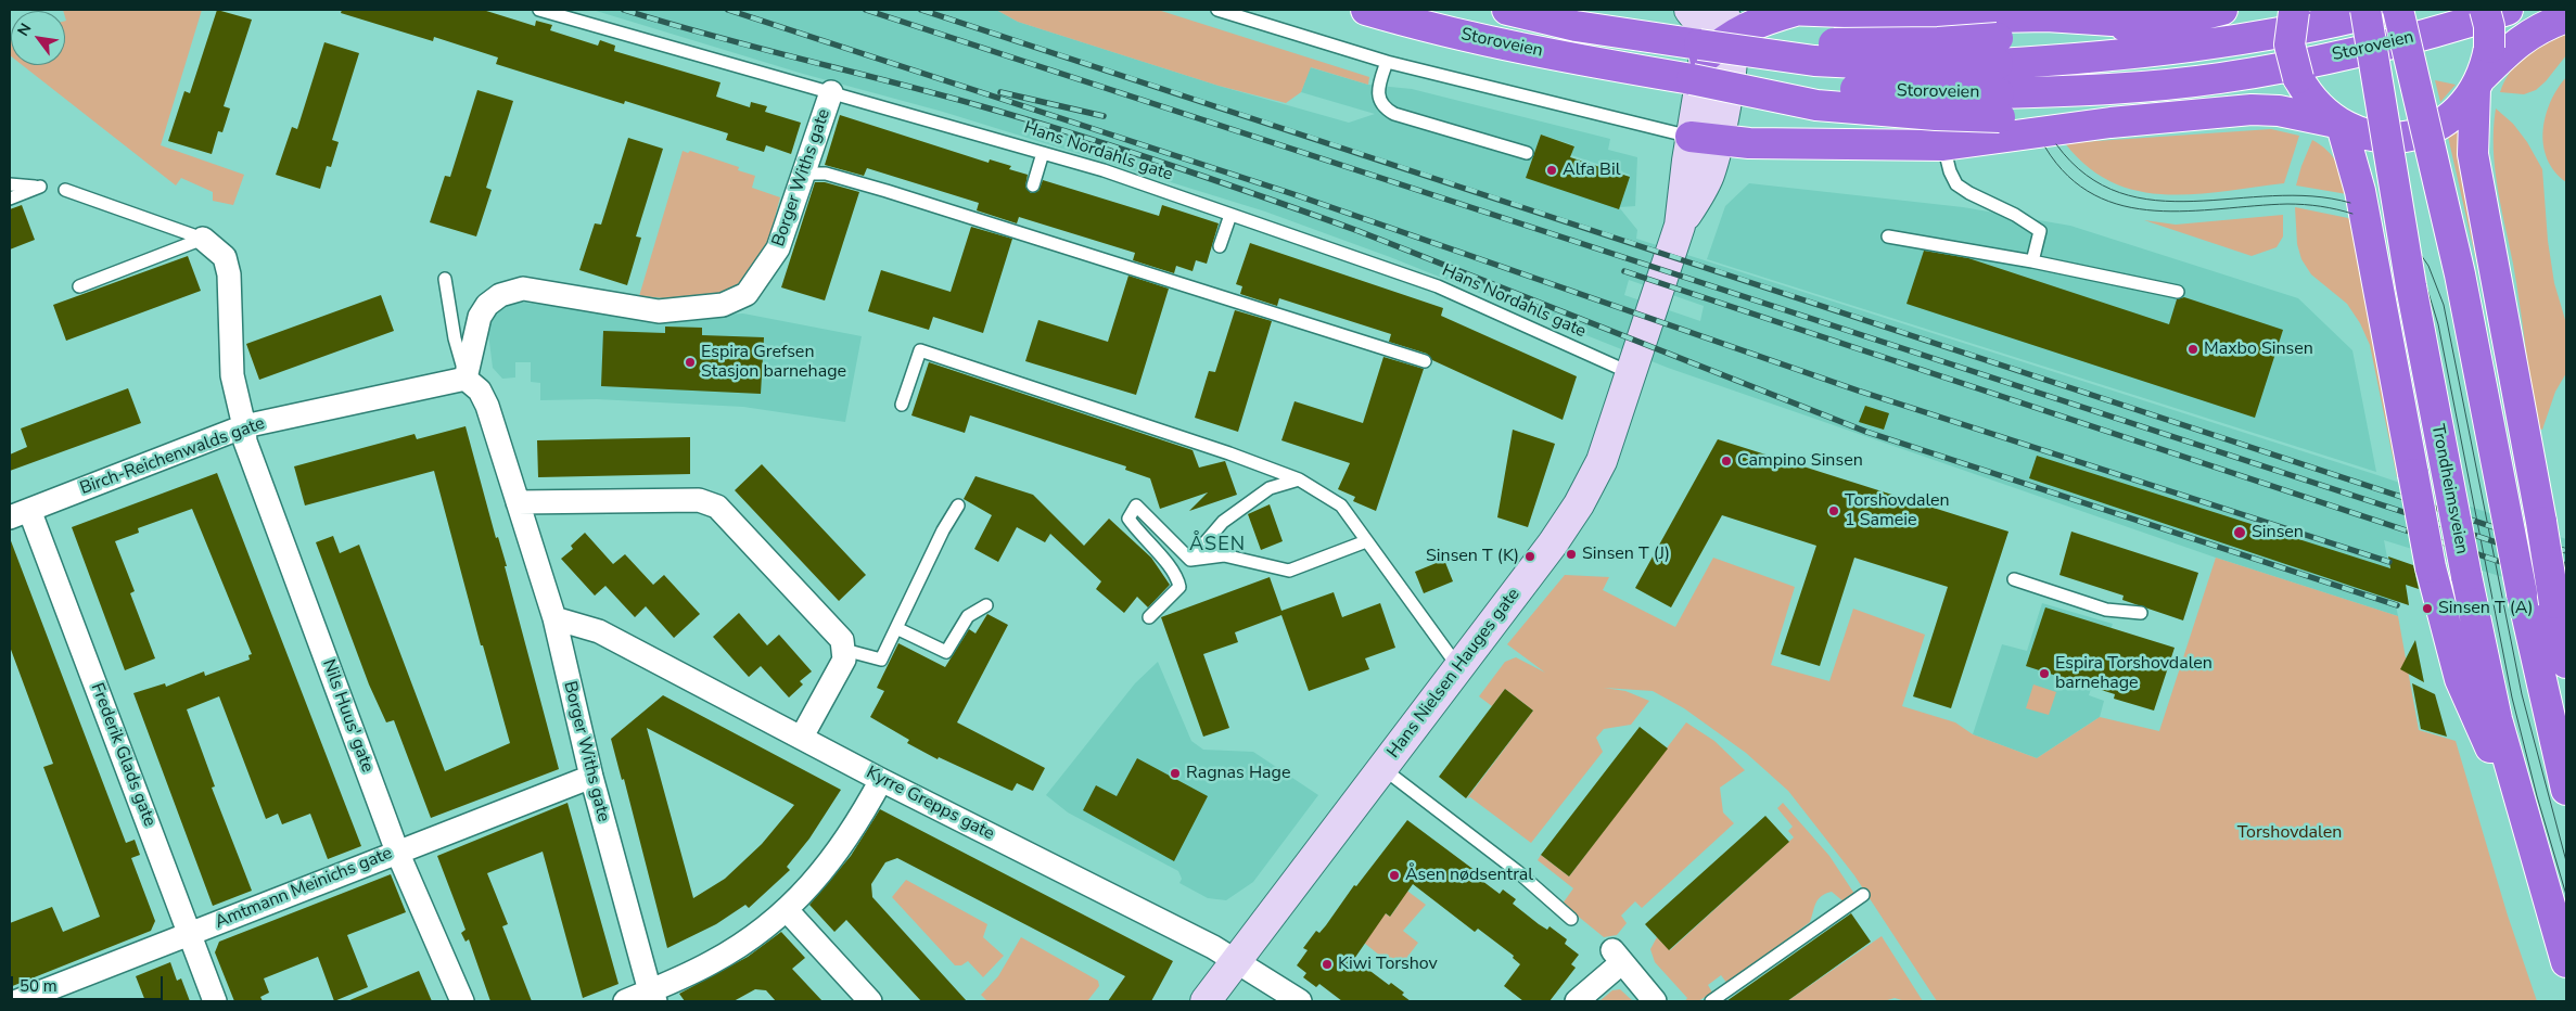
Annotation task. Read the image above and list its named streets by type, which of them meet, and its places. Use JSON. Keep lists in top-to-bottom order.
{
  "streets": {
    "highway": ["Storoveien", "Trondheimsveien"],
    "street": [
      "Borger Withs gate",
      "Birch-Reichenwalds gate",
      "Hans Nielsen Hauges gate",
      "Nils Huus' gate",
      "Frederik Glads gate",
      "Kyrre Grepps gate",
      "Amtmann Meinichs gate"
    ],
    "lane": ["Hans Nordahls gate"]
  },
  "crossings": [
    ["Storoveien", "Hans Nielsen Hauges gate"],
    ["Hans Nordahls gate", "Borger Withs gate"],
    ["Hans Nordahls gate", "Hans Nielsen Hauges gate"],
    ["Borger Withs gate", "Birch-Reichenwalds gate"],
    ["Borger Withs gate", "Kyrre Grepps gate"],
    ["Borger Withs gate", "Amtmann Meinichs gate"],
    ["Birch-Reichenwalds gate", "Nils Huus' gate"],
    ["Birch-Reichenwalds gate", "Frederik Glads gate"],
    ["Hans Nielsen Hauges gate", "Kyrre Grepps gate"],
    ["Nils Huus' gate", "Amtmann Meinichs gate"],
    ["Frederik Glads gate", "Amtmann Meinichs gate"]
  ],
  "districts": ["ÅSEN"],
  "parks": ["Torshovdalen"],
  "places": [
    "Alfa Bil",
    "Maxbo Sinsen",
    "Espira Grefsen Stasjon barnehage",
    "Campino Sinsen",
    "Torshovdalen 1 Sameie",
    "Sinsen",
    "Sinsen T (J)",
    "Sinsen T (K)",
    "Sinsen T (A)",
    "Espira Torshovdalen barnehage",
    "Ragnas Hage",
    "Åsen nødsentral",
    "Kiwi Torshov"
  ],
  "scale_bar": "50 m",
  "north": "top left"
}
